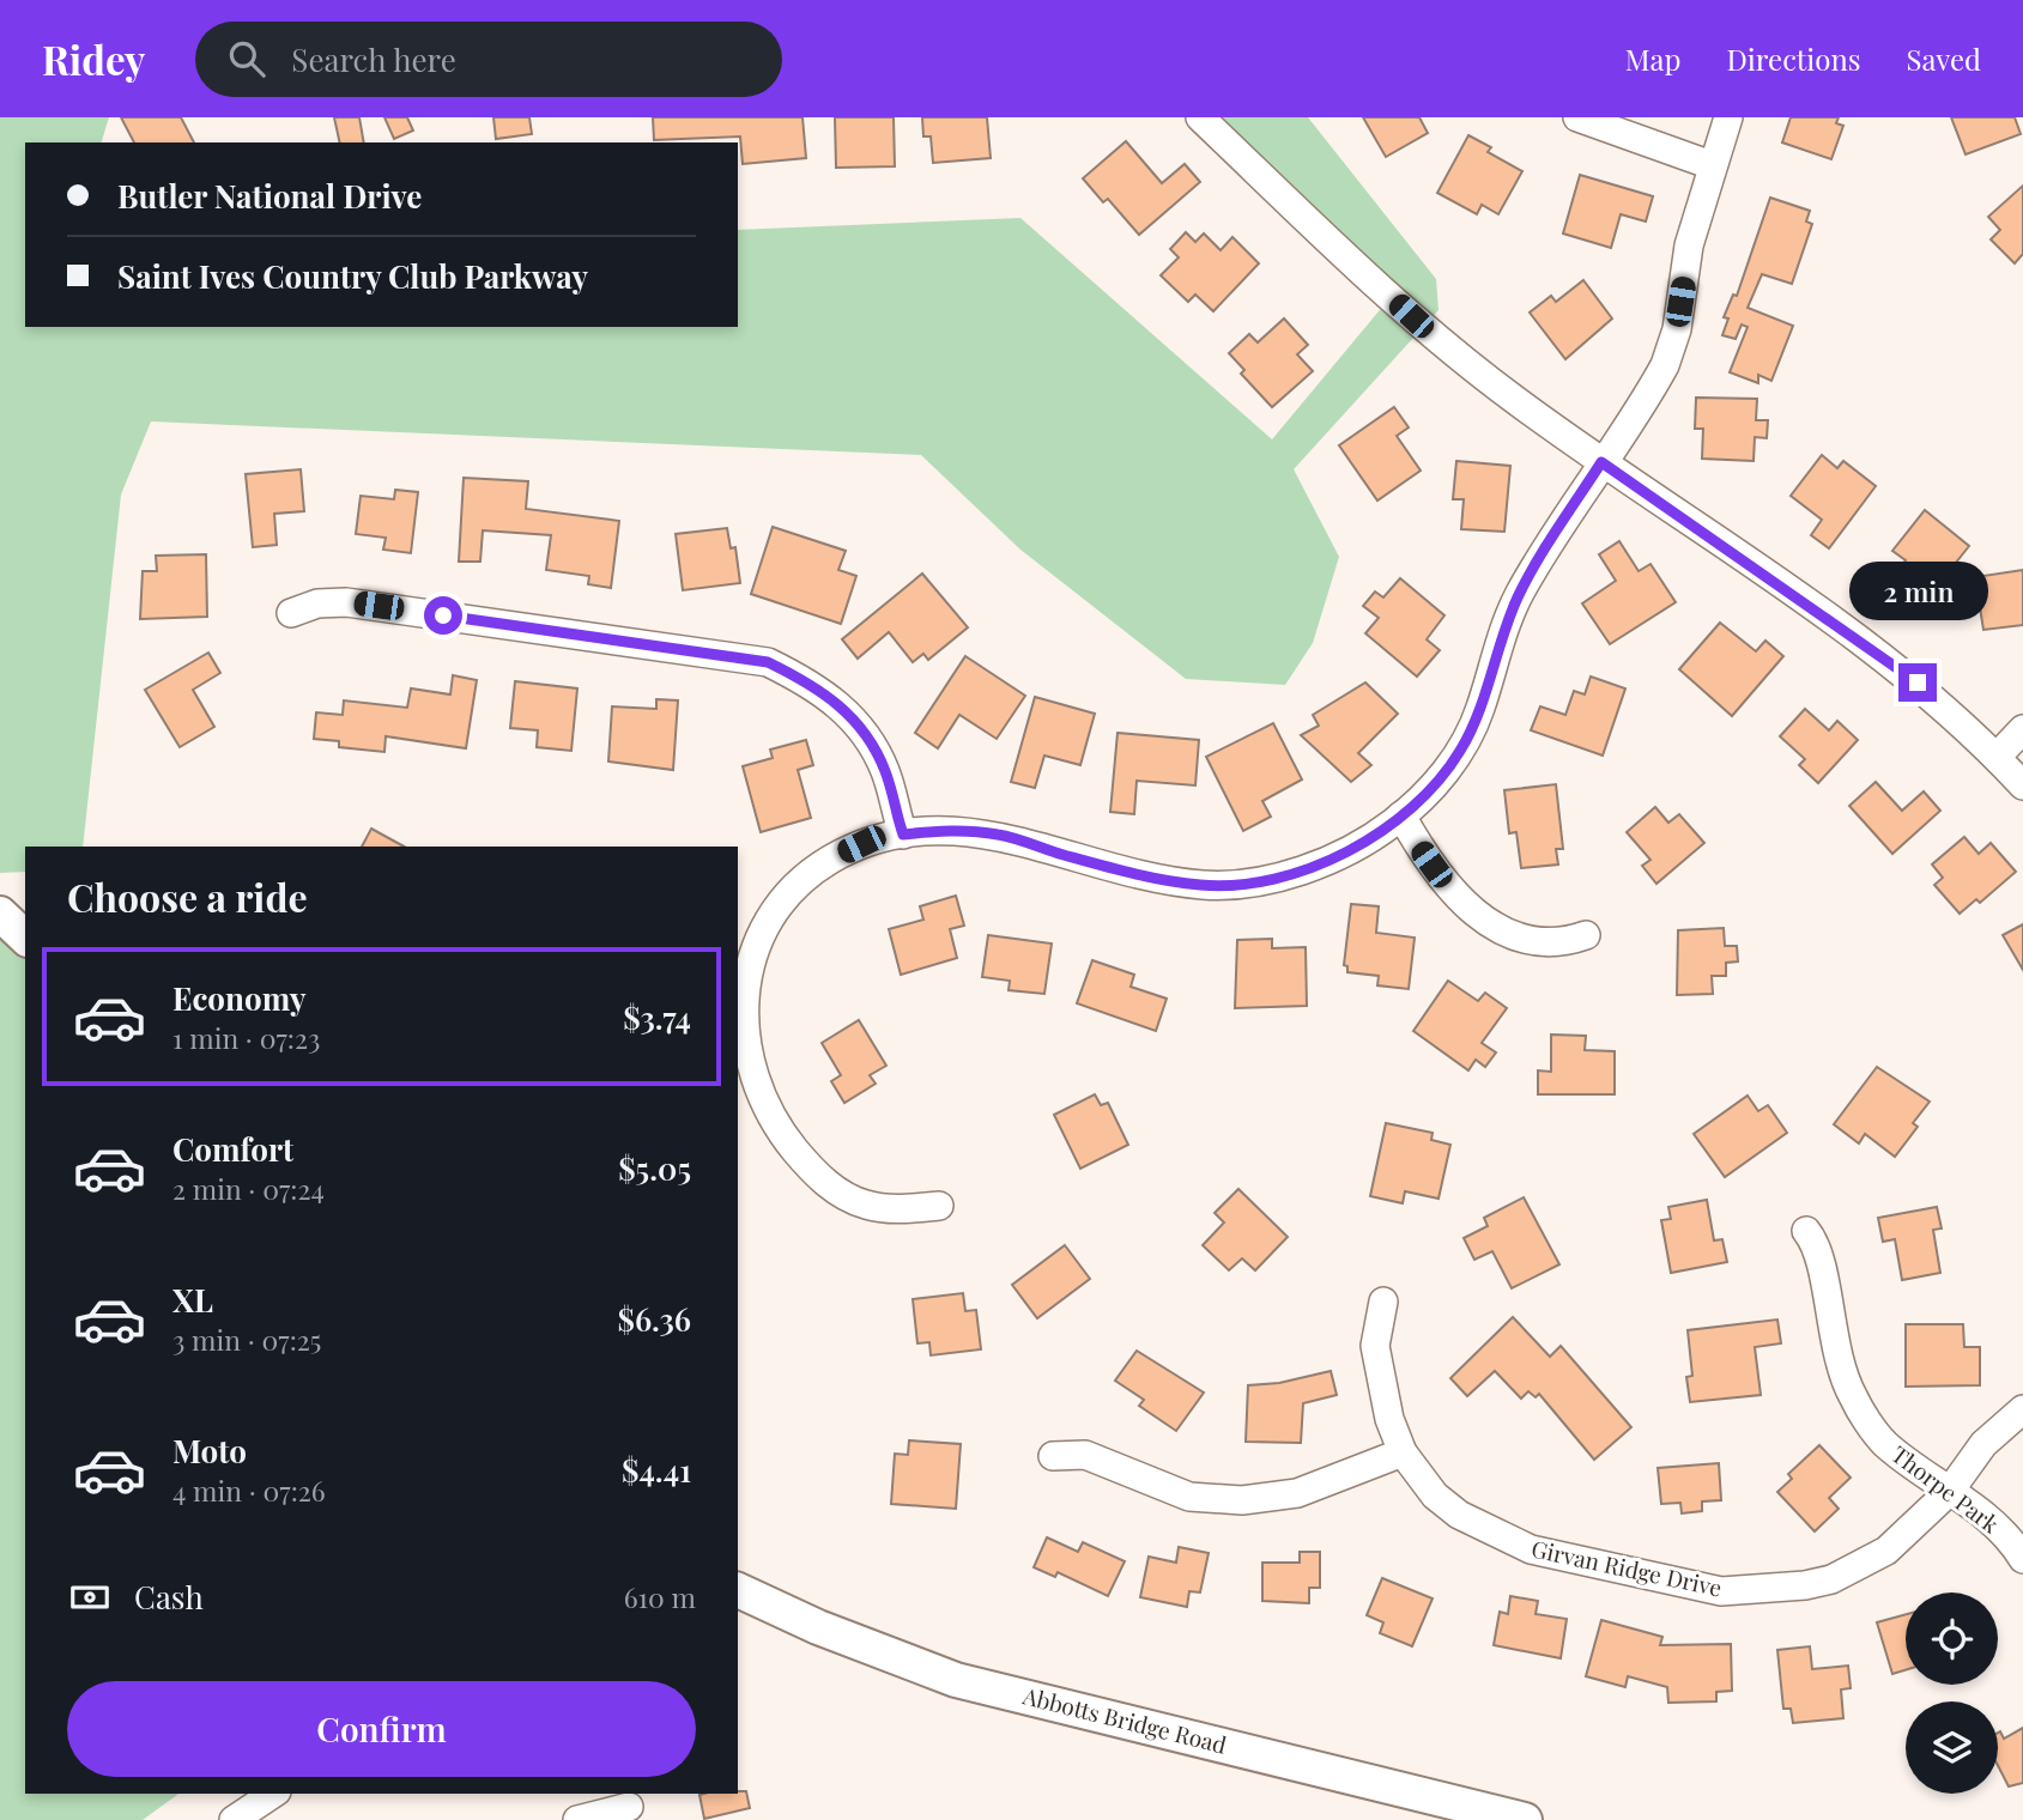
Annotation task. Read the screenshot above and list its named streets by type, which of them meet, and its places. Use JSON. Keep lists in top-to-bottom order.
{
  "streets": {
    "main road": ["Abbotts Bridge Road"],
    "street": ["Thorpe Park", "Girvan Ridge Drive"]
  },
  "crossings": [
    ["Thorpe Park", "Girvan Ridge Drive"]
  ],
  "page": {
    "header": "Ridey",
    "search": "Search here",
    "nav": ["Map", "Directions", "Saved"],
    "banner": ["Butler National Drive", "Saint Ives Country Club Parkway"],
    "bubble": "2 min",
    "heading": "Choose a ride",
    "list": [
      {
        "name": "Economy",
        "note": "1 min · 07:23",
        "value": "$3.74"
      },
      {
        "name": "Comfort",
        "note": "2 min · 07:24",
        "value": "$5.05"
      },
      {
        "name": "XL",
        "note": "3 min · 07:25",
        "value": "$6.36"
      },
      {
        "name": "Moto",
        "note": "4 min · 07:26",
        "value": "$4.41"
      }
    ],
    "pay": ["Cash", "610 m"],
    "buttons": "Confirm"
  }
}
